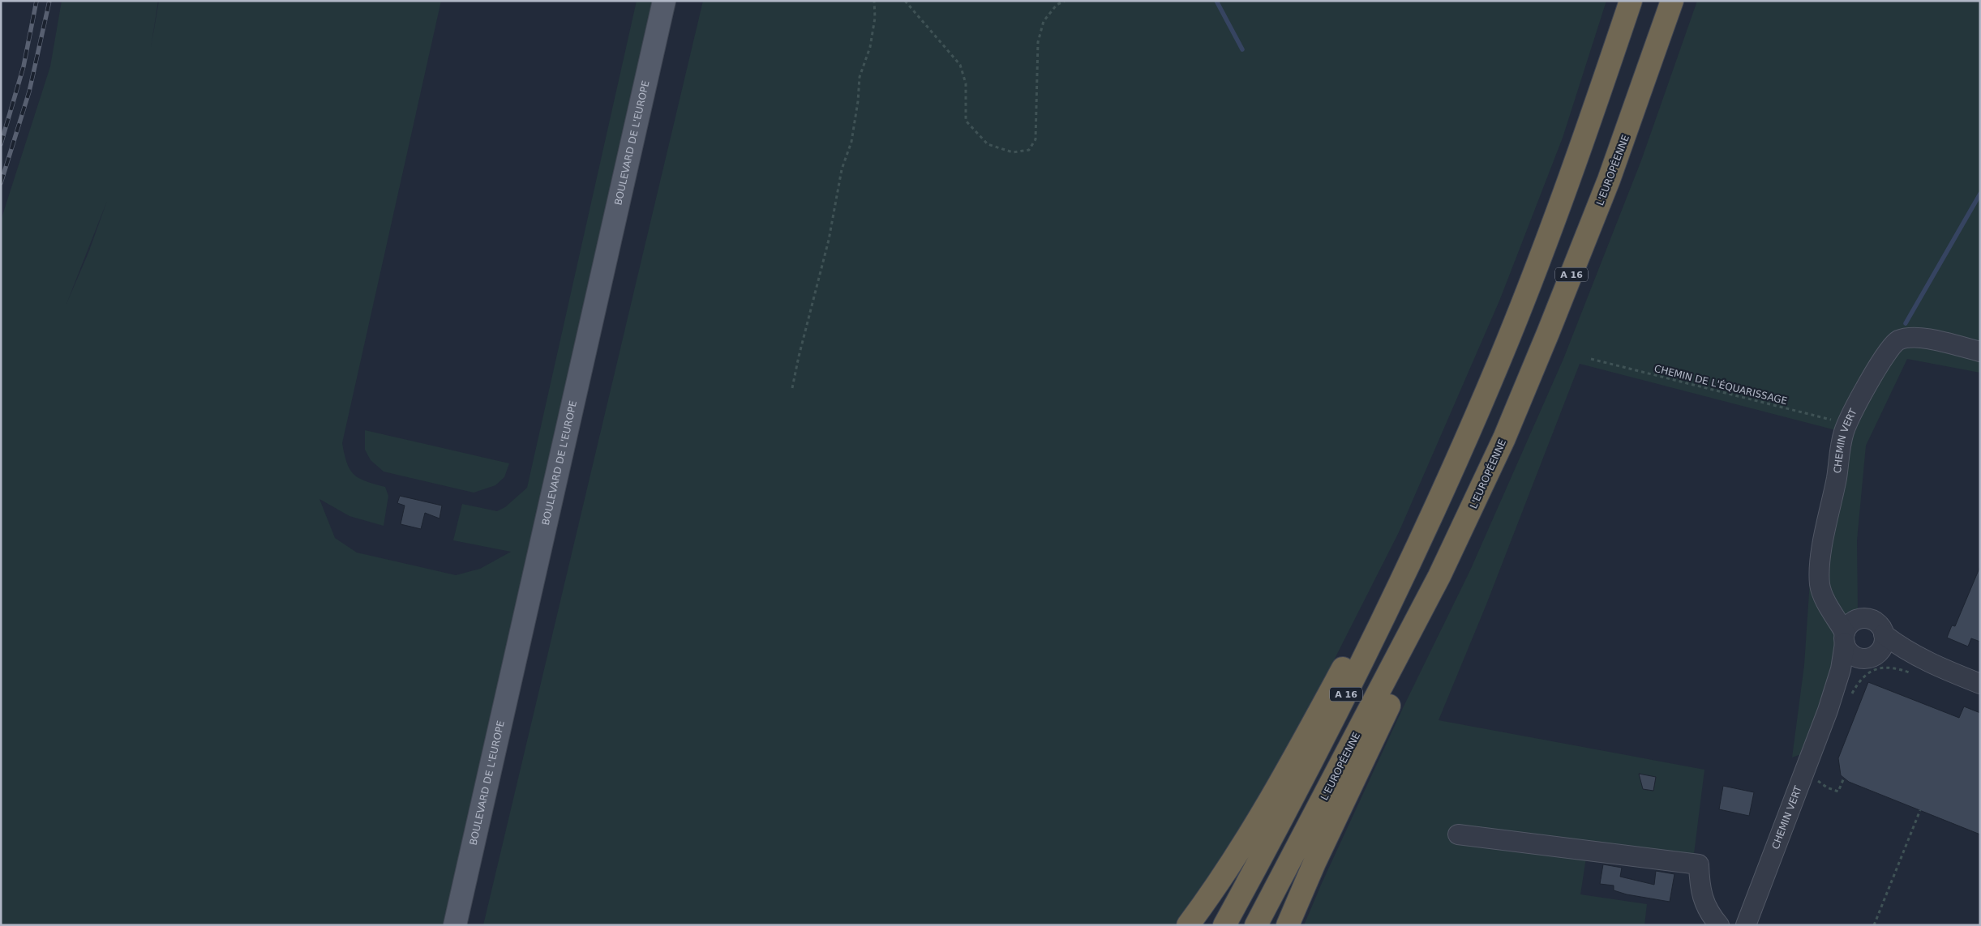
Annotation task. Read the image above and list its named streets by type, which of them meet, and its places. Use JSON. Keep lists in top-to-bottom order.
{
  "streets": {
    "highway": ["L'EUROPÉENNE", "A 16"],
    "main road": ["BOULEVARD DE L'EUROPE"],
    "street": ["CHEMIN VERT"],
    "path": ["CHEMIN DE L'ÉQUARISSAGE"]
  },
  "crossings": [
    ["CHEMIN DE L'ÉQUARISSAGE", "CHEMIN VERT"]
  ]
}
